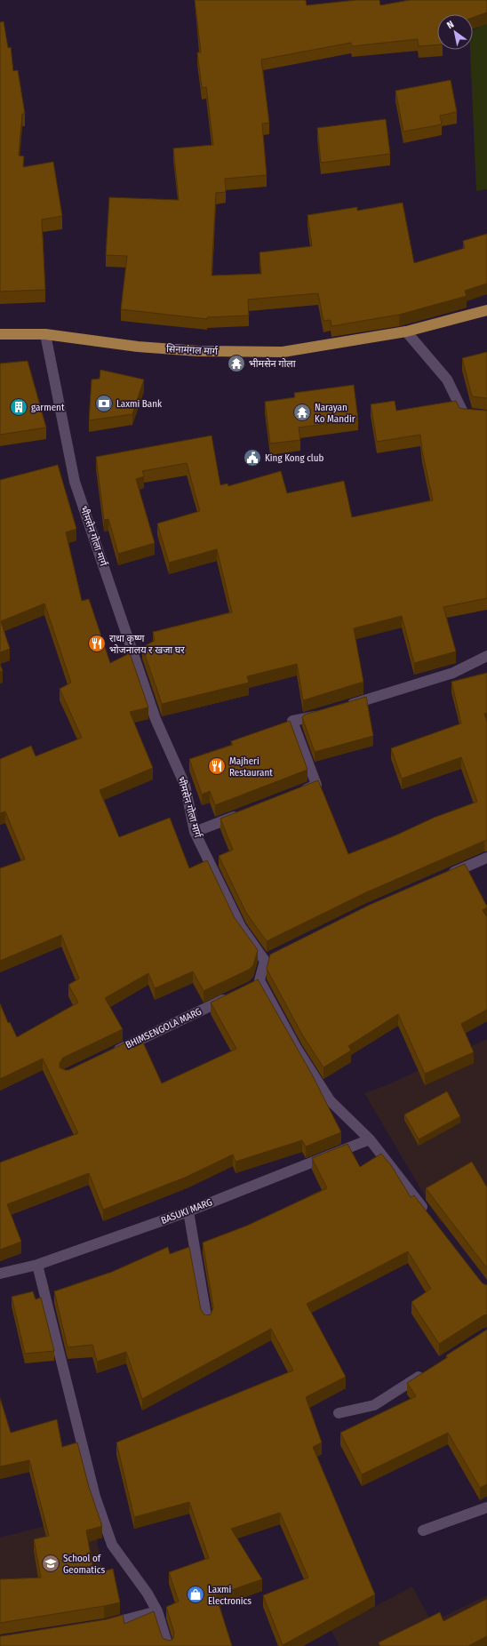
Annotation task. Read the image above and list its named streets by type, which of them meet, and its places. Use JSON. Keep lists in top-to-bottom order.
{
  "streets": {
    "main road": ["सिनामंगल मार्ग"],
    "street": ["भीमसेन गोला मार्ग", "BHIMSENGOLA MARG", "BASUKI MARG"]
  },
  "crossings": [
    ["सिनामंगल मार्ग", "भीमसेन गोला मार्ग"]
  ],
  "places": {
    "temple": ["भीमसेन गोला", "Narayan Ko Mandir"],
    "bank": ["Laxmi Bank"],
    "building": ["garment"],
    "public building": ["King Kong club"],
    "restaurant": ["राधा कृष्ण भोजनालय र खजा घर", "Majheri Restaurant"],
    "school or university": ["School of Geomatics"],
    "shop": ["Laxmi Electronics"]
  },
  "north": "top left"
}
